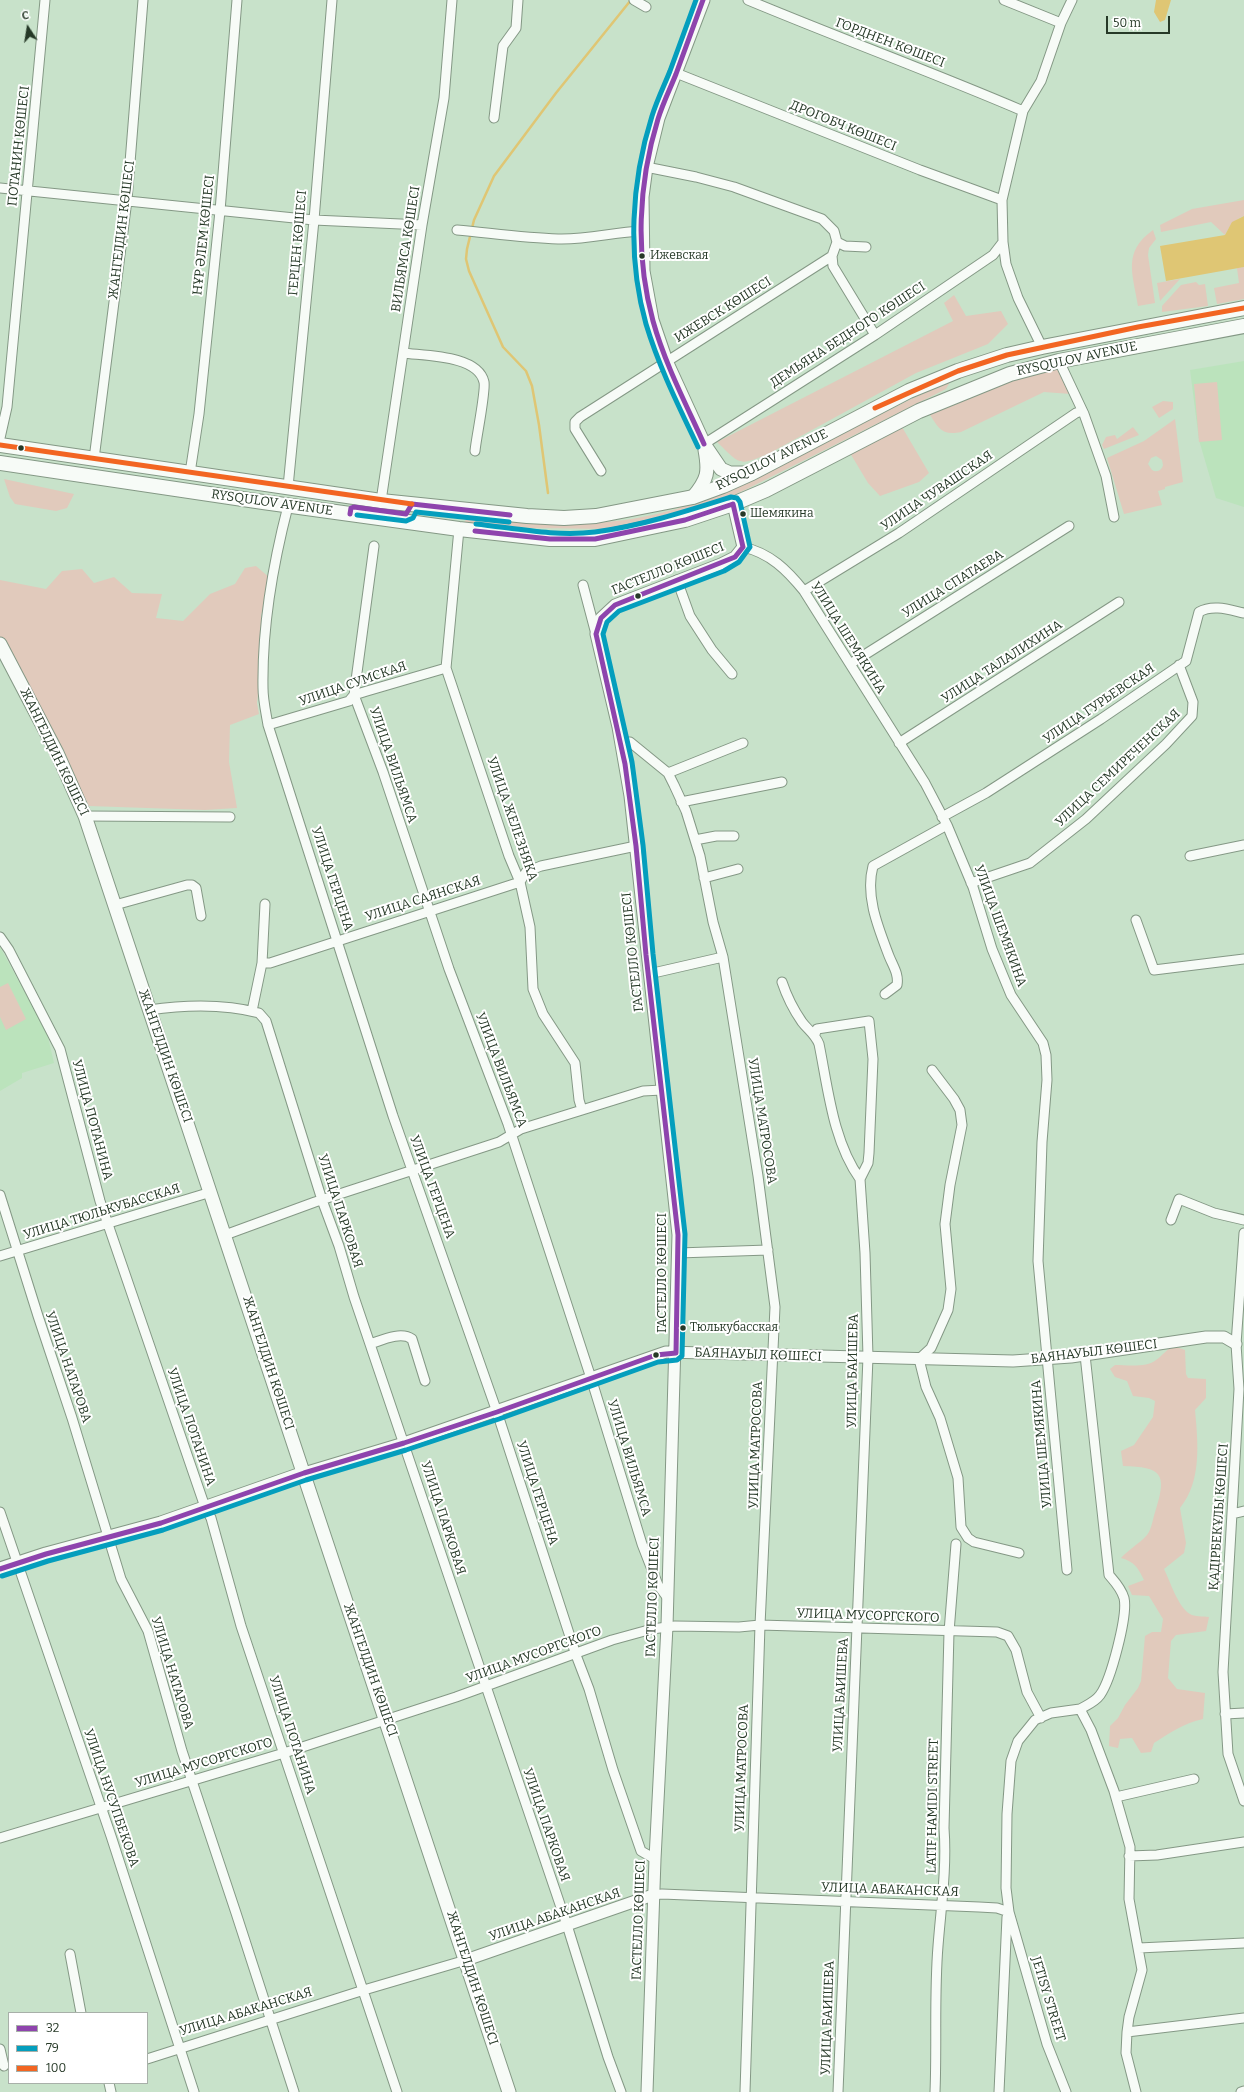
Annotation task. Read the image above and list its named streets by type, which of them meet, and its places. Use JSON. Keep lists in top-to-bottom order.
{
  "streets": {
    "main road": ["ЖАНГЕЛДИН КӨШЕСІ", "RYSQULOV AVENUE", "БАЯНАУЫЛ КӨШЕСІ"],
    "street": [
      "ГОРДНЕН КӨШЕСІ",
      "ДРОГОБЧ КӨШЕСІ",
      "ПОТАНИН КӨШЕСІ",
      "НҰР ӘЛЕМ КӨШЕСІ",
      "ГЕРЦЕН КӨШЕСІ",
      "ВИЛЬЯМСА КӨШЕСІ",
      "ИЖЕВСК КӨШЕСІ",
      "ДЕМЬЯНА БЕДНОГО КӨШЕСІ",
      "УЛИЦА ЧУВАШСКАЯ",
      "ГАСТЕЛЛО КӨШЕСІ",
      "УЛИЦА СПАТАЕВА",
      "УЛИЦА ШЕМЯКИНА",
      "УЛИЦА ТАЛАЛИХИНА",
      "УЛИЦА СУМСКАЯ",
      "УЛИЦА ГУРЬЕВСКАЯ",
      "УЛИЦА ВИЛЬЯМСА",
      "УЛИЦА СЕМИРЕЧЕНСКАЯ",
      "УЛИЦА ЖЕЛЕЗНЯКА",
      "УЛИЦА ГЕРЦЕНА",
      "УЛИЦА САЯНСКАЯ",
      "УЛИЦА ПОТАНИНА",
      "УЛИЦА МАТРОСОВА",
      "УЛИЦА ПАРКОВАЯ",
      "УЛИЦА ТЮЛЬКУБАССКАЯ",
      "УЛИЦА НАТАРОВА",
      "УЛИЦА БАИШЕВА",
      "ҚАДІРБЕКҰЛЫ КӨШЕСІ",
      "УЛИЦА МУСОРГСКОГО",
      "УЛИЦА НУСУПБЕКОВА",
      "LATIF HAMIDI STREET",
      "УЛИЦА АБАКАНСКАЯ",
      "JETISY STREET"
    ]
  },
  "crossings": [
    ["ЖАНГЕЛДИН КӨШЕСІ", "RYSQULOV AVENUE"],
    ["ЖАНГЕЛДИН КӨШЕСІ", "УЛИЦА ТЮЛЬКУБАССКАЯ"],
    ["ЖАНГЕЛДИН КӨШЕСІ", "БАЯНАУЫЛ КӨШЕСІ"],
    ["ЖАНГЕЛДИН КӨШЕСІ", "УЛИЦА МУСОРГСКОГО"],
    ["ЖАНГЕЛДИН КӨШЕСІ", "УЛИЦА АБАКАНСКАЯ"],
    ["НҰР ӘЛЕМ КӨШЕСІ", "RYSQULOV AVENUE"],
    ["ГЕРЦЕН КӨШЕСІ", "RYSQULOV AVENUE"],
    ["ВИЛЬЯМСА КӨШЕСІ", "RYSQULOV AVENUE"],
    ["RYSQULOV AVENUE", "ГАСТЕЛЛО КӨШЕСІ"],
    ["RYSQULOV AVENUE", "УЛИЦА ЖЕЛЕЗНЯКА"],
    ["RYSQULOV AVENUE", "УЛИЦА ГЕРЦЕНА"],
    ["УЛИЦА ЧУВАШСКАЯ", "УЛИЦА ШЕМЯКИНА"],
    ["ГАСТЕЛЛО КӨШЕСІ", "УЛИЦА ШЕМЯКИНА"],
    ["ГАСТЕЛЛО КӨШЕСІ", "УЛИЦА ВИЛЬЯМСА"],
    ["ГАСТЕЛЛО КӨШЕСІ", "УЛИЦА ГЕРЦЕНА"],
    ["ГАСТЕЛЛО КӨШЕСІ", "УЛИЦА САЯНСКАЯ"],
    ["ГАСТЕЛЛО КӨШЕСІ", "УЛИЦА МАТРОСОВА"],
    ["ГАСТЕЛЛО КӨШЕСІ", "БАЯНАУЫЛ КӨШЕСІ"],
    ["ГАСТЕЛЛО КӨШЕСІ", "УЛИЦА МУСОРГСКОГО"],
    ["ГАСТЕЛЛО КӨШЕСІ", "УЛИЦА АБАКАНСКАЯ"],
    ["УЛИЦА СПАТАЕВА", "УЛИЦА ШЕМЯКИНА"],
    ["УЛИЦА ШЕМЯКИНА", "УЛИЦА ТАЛАЛИХИНА"],
    ["УЛИЦА ШЕМЯКИНА", "УЛИЦА ГУРЬЕВСКАЯ"],
    ["УЛИЦА ШЕМЯКИНА", "УЛИЦА СЕМИРЕЧЕНСКАЯ"],
    ["УЛИЦА ШЕМЯКИНА", "БАЯНАУЫЛ КӨШЕСІ"],
    ["УЛИЦА СУМСКАЯ", "УЛИЦА ВИЛЬЯМСА"],
    ["УЛИЦА СУМСКАЯ", "УЛИЦА ЖЕЛЕЗНЯКА"],
    ["УЛИЦА СУМСКАЯ", "УЛИЦА ГЕРЦЕНА"],
    ["УЛИЦА ГУРЬЕВСКАЯ", "УЛИЦА СЕМИРЕЧЕНСКАЯ"],
    ["УЛИЦА ВИЛЬЯМСА", "УЛИЦА САЯНСКАЯ"],
    ["УЛИЦА ВИЛЬЯМСА", "БАЯНАУЫЛ КӨШЕСІ"],
    ["УЛИЦА ЖЕЛЕЗНЯКА", "УЛИЦА САЯНСКАЯ"],
    ["УЛИЦА ГЕРЦЕНА", "УЛИЦА САЯНСКАЯ"],
    ["УЛИЦА ГЕРЦЕНА", "БАЯНАУЫЛ КӨШЕСІ"],
    ["УЛИЦА ГЕРЦЕНА", "УЛИЦА МУСОРГСКОГО"],
    ["УЛИЦА ПОТАНИНА", "УЛИЦА ТЮЛЬКУБАССКАЯ"],
    ["УЛИЦА ПОТАНИНА", "БАЯНАУЫЛ КӨШЕСІ"],
    ["УЛИЦА ПОТАНИНА", "УЛИЦА МУСОРГСКОГО"],
    ["УЛИЦА ПОТАНИНА", "УЛИЦА АБАКАНСКАЯ"],
    ["УЛИЦА МАТРОСОВА", "БАЯНАУЫЛ КӨШЕСІ"],
    ["УЛИЦА МАТРОСОВА", "УЛИЦА МУСОРГСКОГО"],
    ["УЛИЦА МАТРОСОВА", "УЛИЦА АБАКАНСКАЯ"],
    ["УЛИЦА ПАРКОВАЯ", "БАЯНАУЫЛ КӨШЕСІ"],
    ["УЛИЦА ПАРКОВАЯ", "УЛИЦА МУСОРГСКОГО"],
    ["УЛИЦА ПАРКОВАЯ", "УЛИЦА АБАКАНСКАЯ"],
    ["УЛИЦА ТЮЛЬКУБАССКАЯ", "УЛИЦА НАТАРОВА"],
    ["БАЯНАУЫЛ КӨШЕСІ", "УЛИЦА НАТАРОВА"],
    ["БАЯНАУЫЛ КӨШЕСІ", "УЛИЦА БАИШЕВА"],
    ["БАЯНАУЫЛ КӨШЕСІ", "ҚАДІРБЕКҰЛЫ КӨШЕСІ"],
    ["БАЯНАУЫЛ КӨШЕСІ", "УЛИЦА НУСУПБЕКОВА"],
    ["УЛИЦА НАТАРОВА", "УЛИЦА МУСОРГСКОГО"],
    ["УЛИЦА НАТАРОВА", "УЛИЦА АБАКАНСКАЯ"],
    ["УЛИЦА БАИШЕВА", "УЛИЦА МУСОРГСКОГО"],
    ["УЛИЦА БАИШЕВА", "УЛИЦА АБАКАНСКАЯ"],
    ["УЛИЦА МУСОРГСКОГО", "УЛИЦА НУСУПБЕКОВА"],
    ["УЛИЦА МУСОРГСКОГО", "LATIF HAMIDI STREET"],
    ["УЛИЦА НУСУПБЕКОВА", "УЛИЦА АБАКАНСКАЯ"],
    ["LATIF HAMIDI STREET", "УЛИЦА АБАКАНСКАЯ"],
    ["УЛИЦА АБАКАНСКАЯ", "JETISY STREET"]
  ],
  "places": ["Ижевская", "Шемякина", "Тюлькубасская"],
  "lines": ["transit line 32", "transit line 79", "transit line 100"],
  "legend": ["32", "79", "100"],
  "scale_bar": "50 m",
  "north": "top"
}
